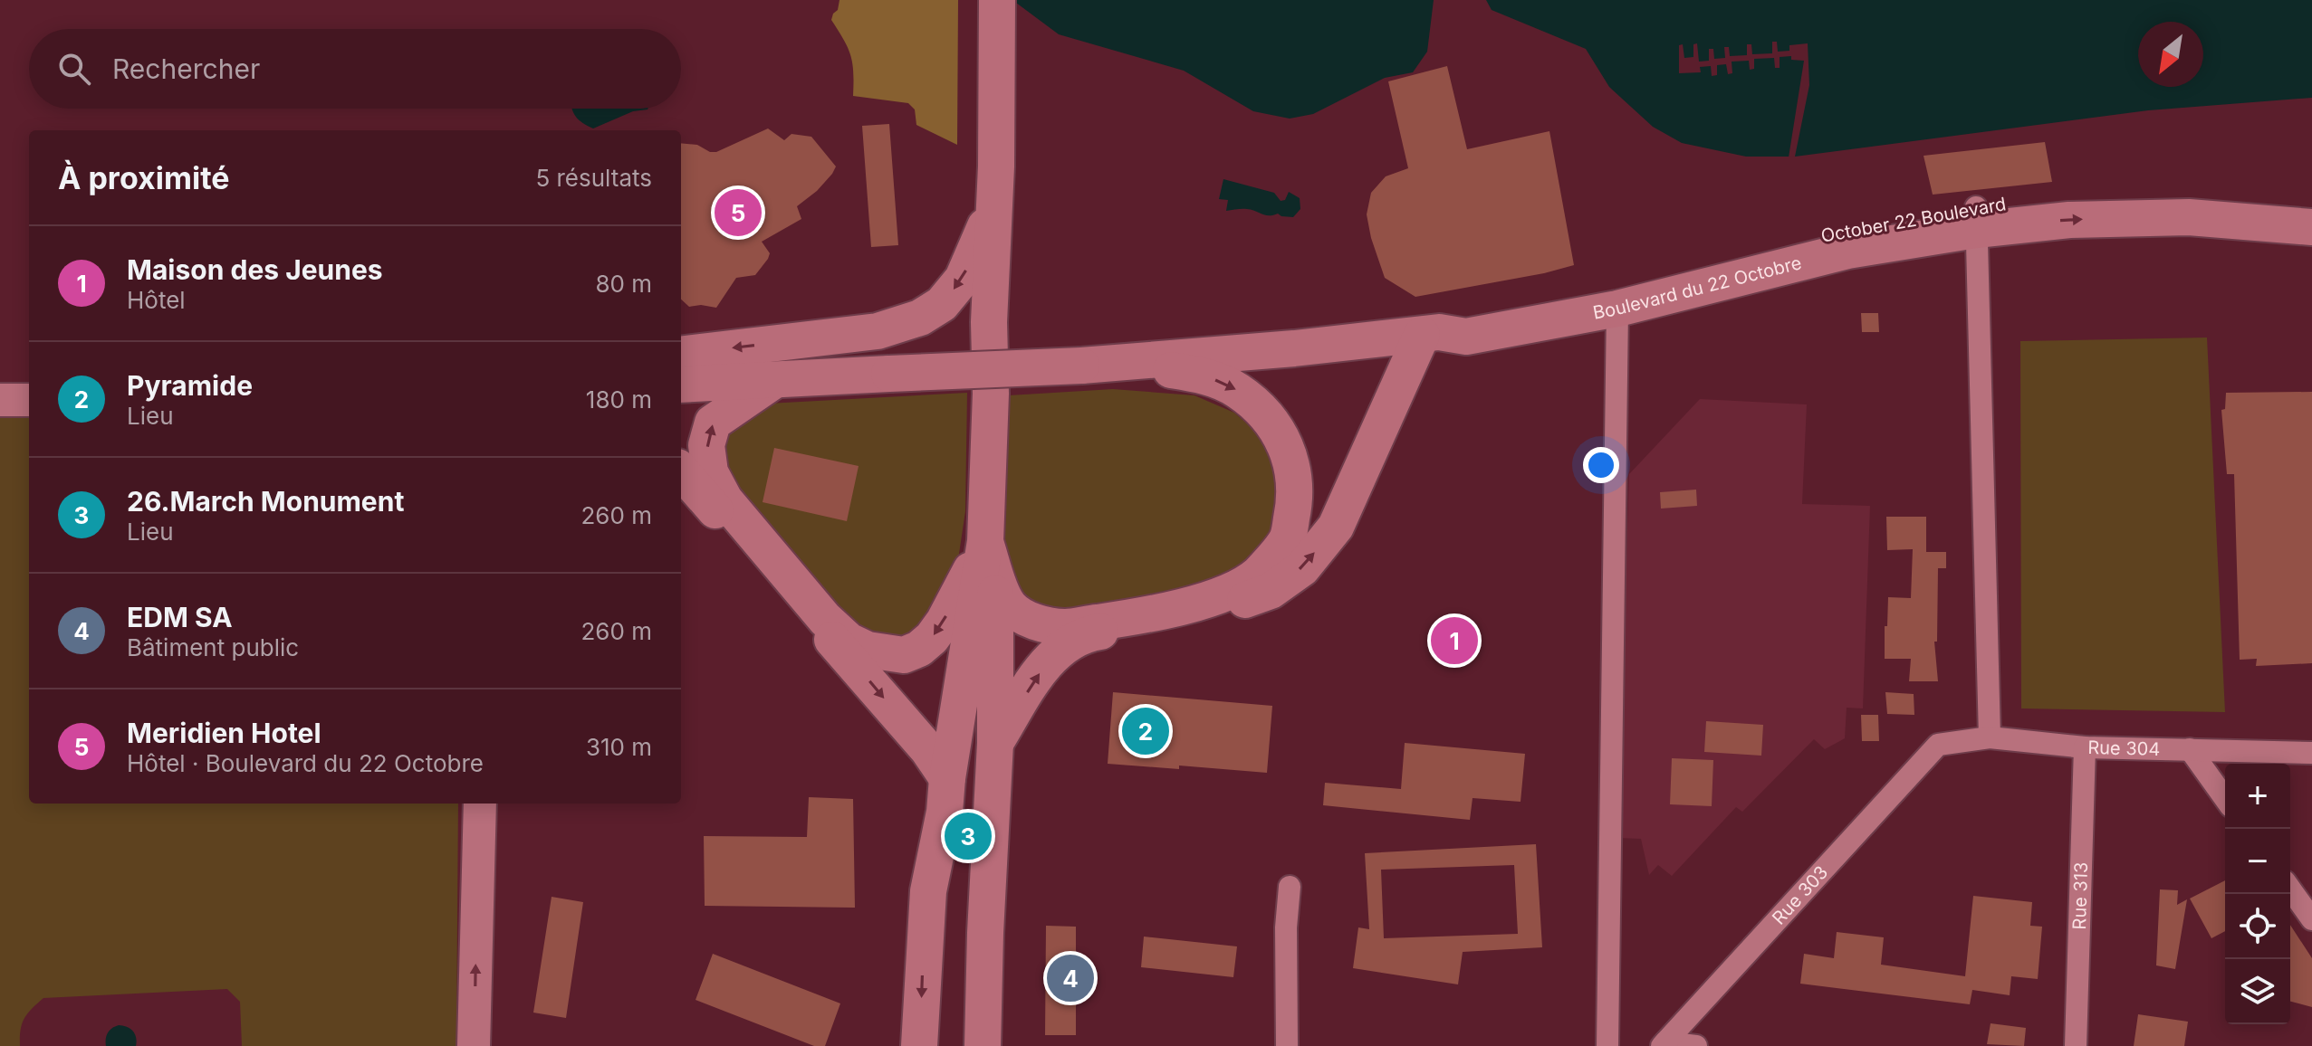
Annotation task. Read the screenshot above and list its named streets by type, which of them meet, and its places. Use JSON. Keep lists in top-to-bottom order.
{
  "streets": {
    "main road": ["October 22 Boulevard", "Boulevard du 22 Octobre"],
    "street": ["Rue 304", "Rue 303", "Rue 313"]
  },
  "crossings": [
    ["October 22 Boulevard", "Boulevard du 22 Octobre"],
    ["Rue 304", "Rue 303"],
    ["Rue 304", "Rue 313"]
  ],
  "north": "bottom left",
  "page": {
    "search": "Rechercher",
    "heading": ["À proximité", "5 résultats"],
    "pins": [
      "5",
      "1",
      "2",
      "3",
      "4"
    ],
    "list": [
      {
        "mark": "1",
        "name": "Maison des Jeunes",
        "note": "Hôtel",
        "value": "80 m"
      },
      {
        "mark": "2",
        "name": "Pyramide",
        "note": "Lieu",
        "value": "180 m"
      },
      {
        "mark": "3",
        "name": "26.March Monument",
        "note": "Lieu",
        "value": "260 m"
      },
      {
        "mark": "4",
        "name": "EDM SA",
        "note": "Bâtiment public",
        "value": "260 m"
      },
      {
        "mark": "5",
        "name": "Meridien Hotel",
        "note": "Hôtel · Boulevard du 22 Octobre",
        "value": "310 m"
      }
    ],
    "map_buttons": ["+", "−"]
  }
}
